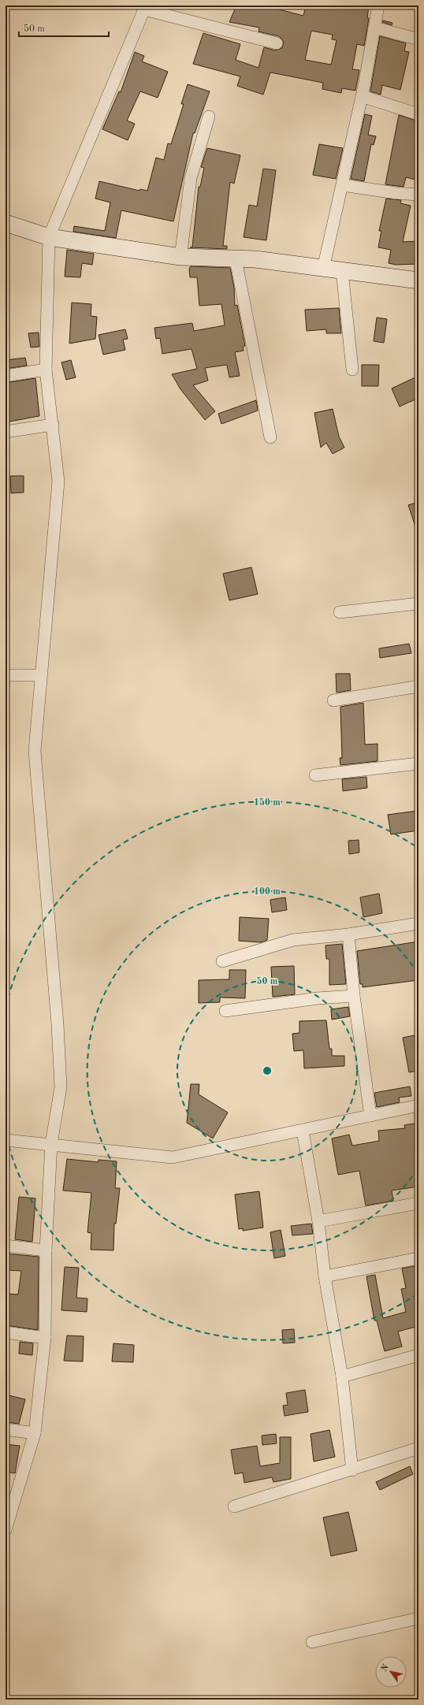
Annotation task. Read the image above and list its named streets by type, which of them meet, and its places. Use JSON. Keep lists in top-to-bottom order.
{
  "scale_bar": "50 m",
  "north": "top left",
  "rings": ["150 m", "100 m", "50 m"]
}
